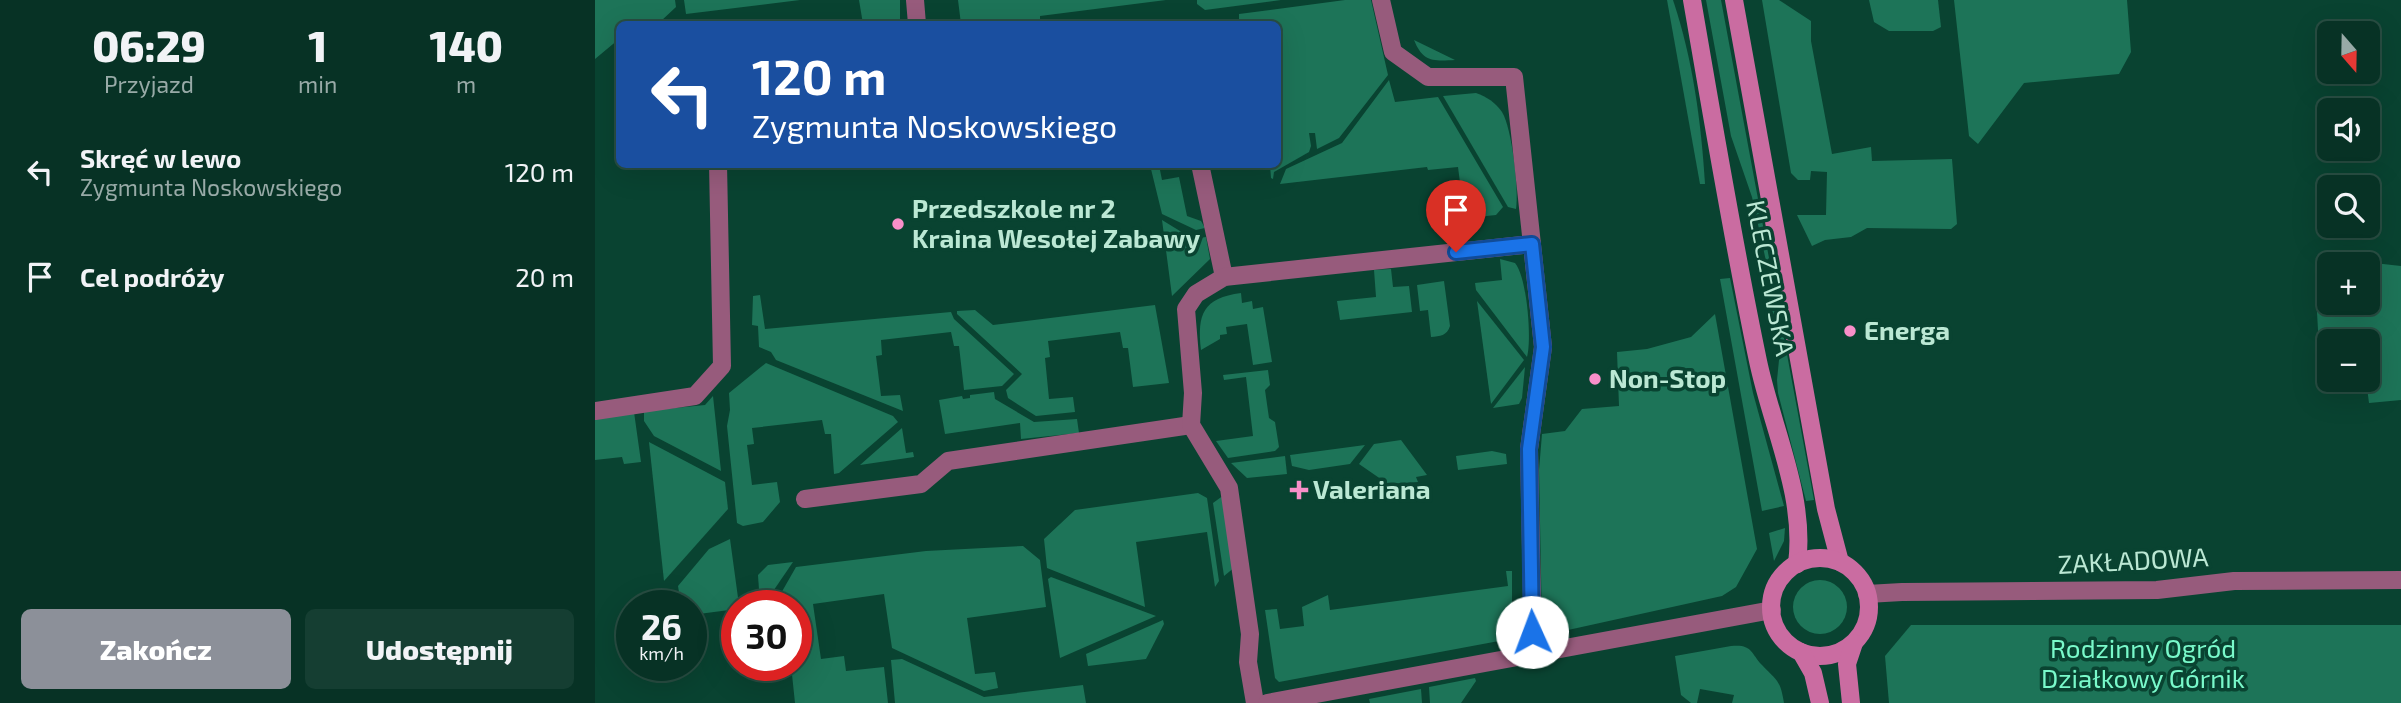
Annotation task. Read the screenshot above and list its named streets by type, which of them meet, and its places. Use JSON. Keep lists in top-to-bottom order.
{
  "streets": {
    "main road": ["KLECZEWSKA"],
    "street": ["ZAKŁADOWA"]
  },
  "crossings": [
    ["KLECZEWSKA", "ZAKŁADOWA"]
  ],
  "parks": ["Rodzinny Ogród Działkowy Górnik"],
  "places": {
    "other": ["Przedszkole nr 2 Kraina Wesołej Zabawy", "Energa", "Non-Stop"],
    "health": ["Valeriana"]
  },
  "north": "bottom",
  "page": {
    "eta": [
      "06:29",
      "Przyjazd",
      "1",
      "min",
      "140",
      "m"
    ],
    "map_buttons": ["+", "−"],
    "turn": ["120 m", "Zygmunta Noskowskiego"],
    "list": [
      {
        "name": "Skręć w lewo",
        "note": "Zygmunta Noskowskiego",
        "value": "120 m"
      },
      {
        "name": "Cel podróży",
        "value": "20 m"
      }
    ],
    "speed": "26 km/h",
    "limit": "30",
    "buttons": ["Zakończ", "Udostępnij"]
  }
}
